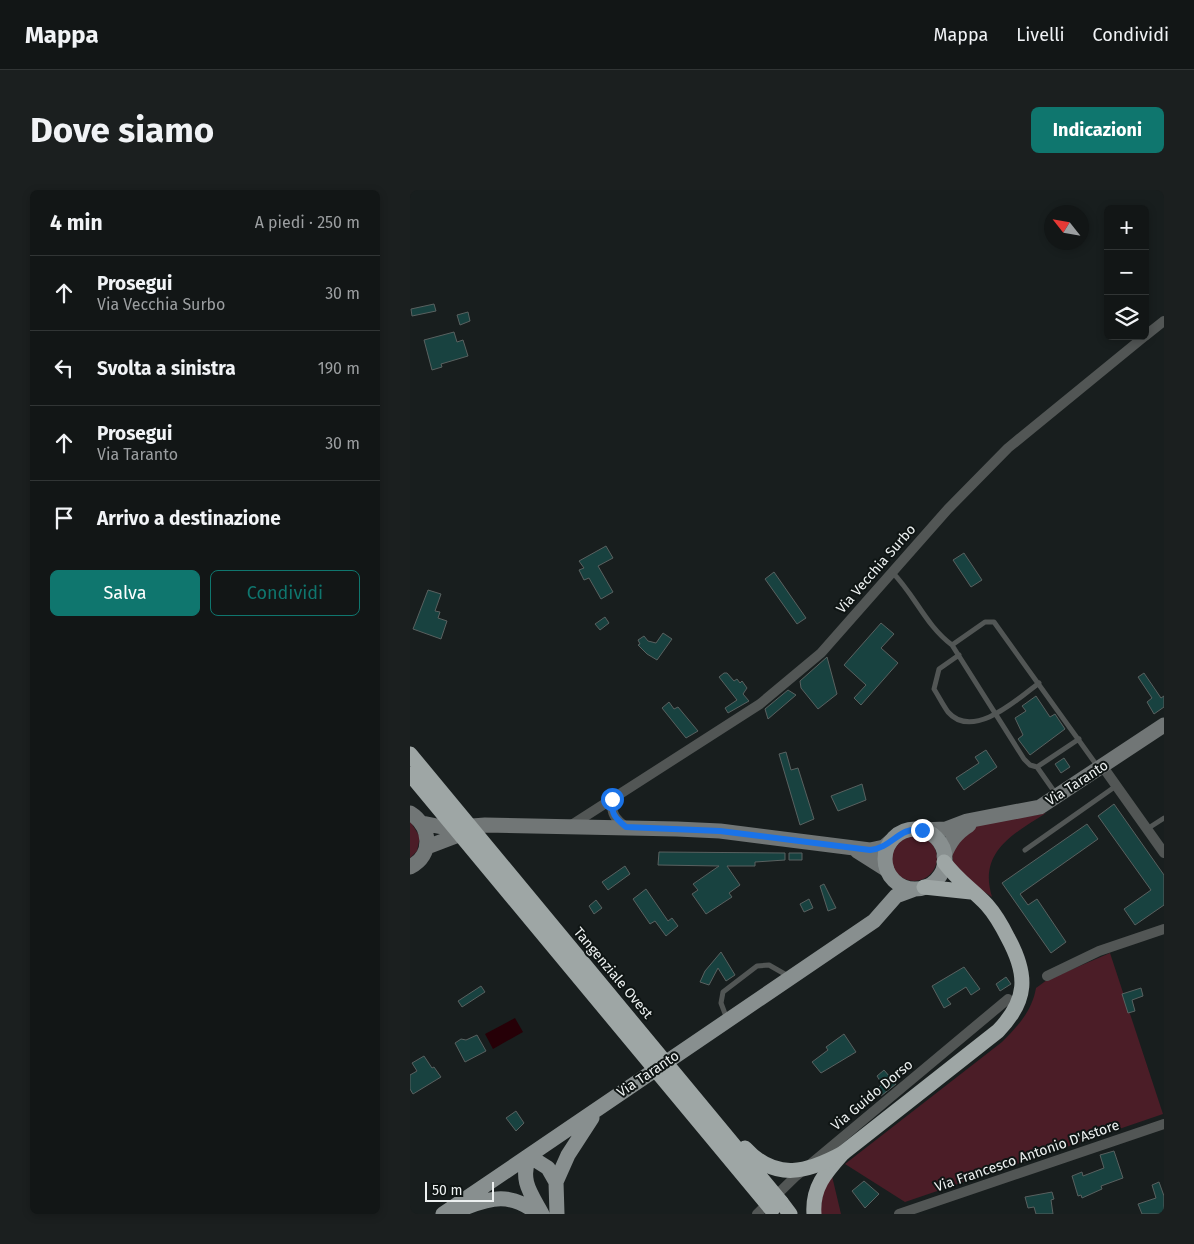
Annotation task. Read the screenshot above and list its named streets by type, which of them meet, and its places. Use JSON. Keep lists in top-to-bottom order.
{
  "streets": {
    "highway": ["Tangenziale Ovest"],
    "main road": ["Via Taranto"],
    "street": ["Via Vecchia Surbo", "Via Guido Dorso", "Via Francesco Antonio D'Astore"]
  },
  "scale_bar": "50 m",
  "north": "top left",
  "page": {
    "header": "Mappa",
    "nav": ["Mappa", "Livelli", "Condividi"],
    "buttons": [
      "Indicazioni",
      ["Salva", "Condividi"]
    ],
    "title": "Dove siamo",
    "heading": ["4 min", "A piedi · 250 m"],
    "map_buttons": ["+", "−"],
    "list": [
      ["Prosegui", "Via Vecchia Surbo", "30 m"],
      ["Svolta a sinistra", "190 m"],
      ["Prosegui", "Via Taranto", "30 m"],
      "Arrivo a destinazione"
    ],
    "scale": "50 m"
  }
}
